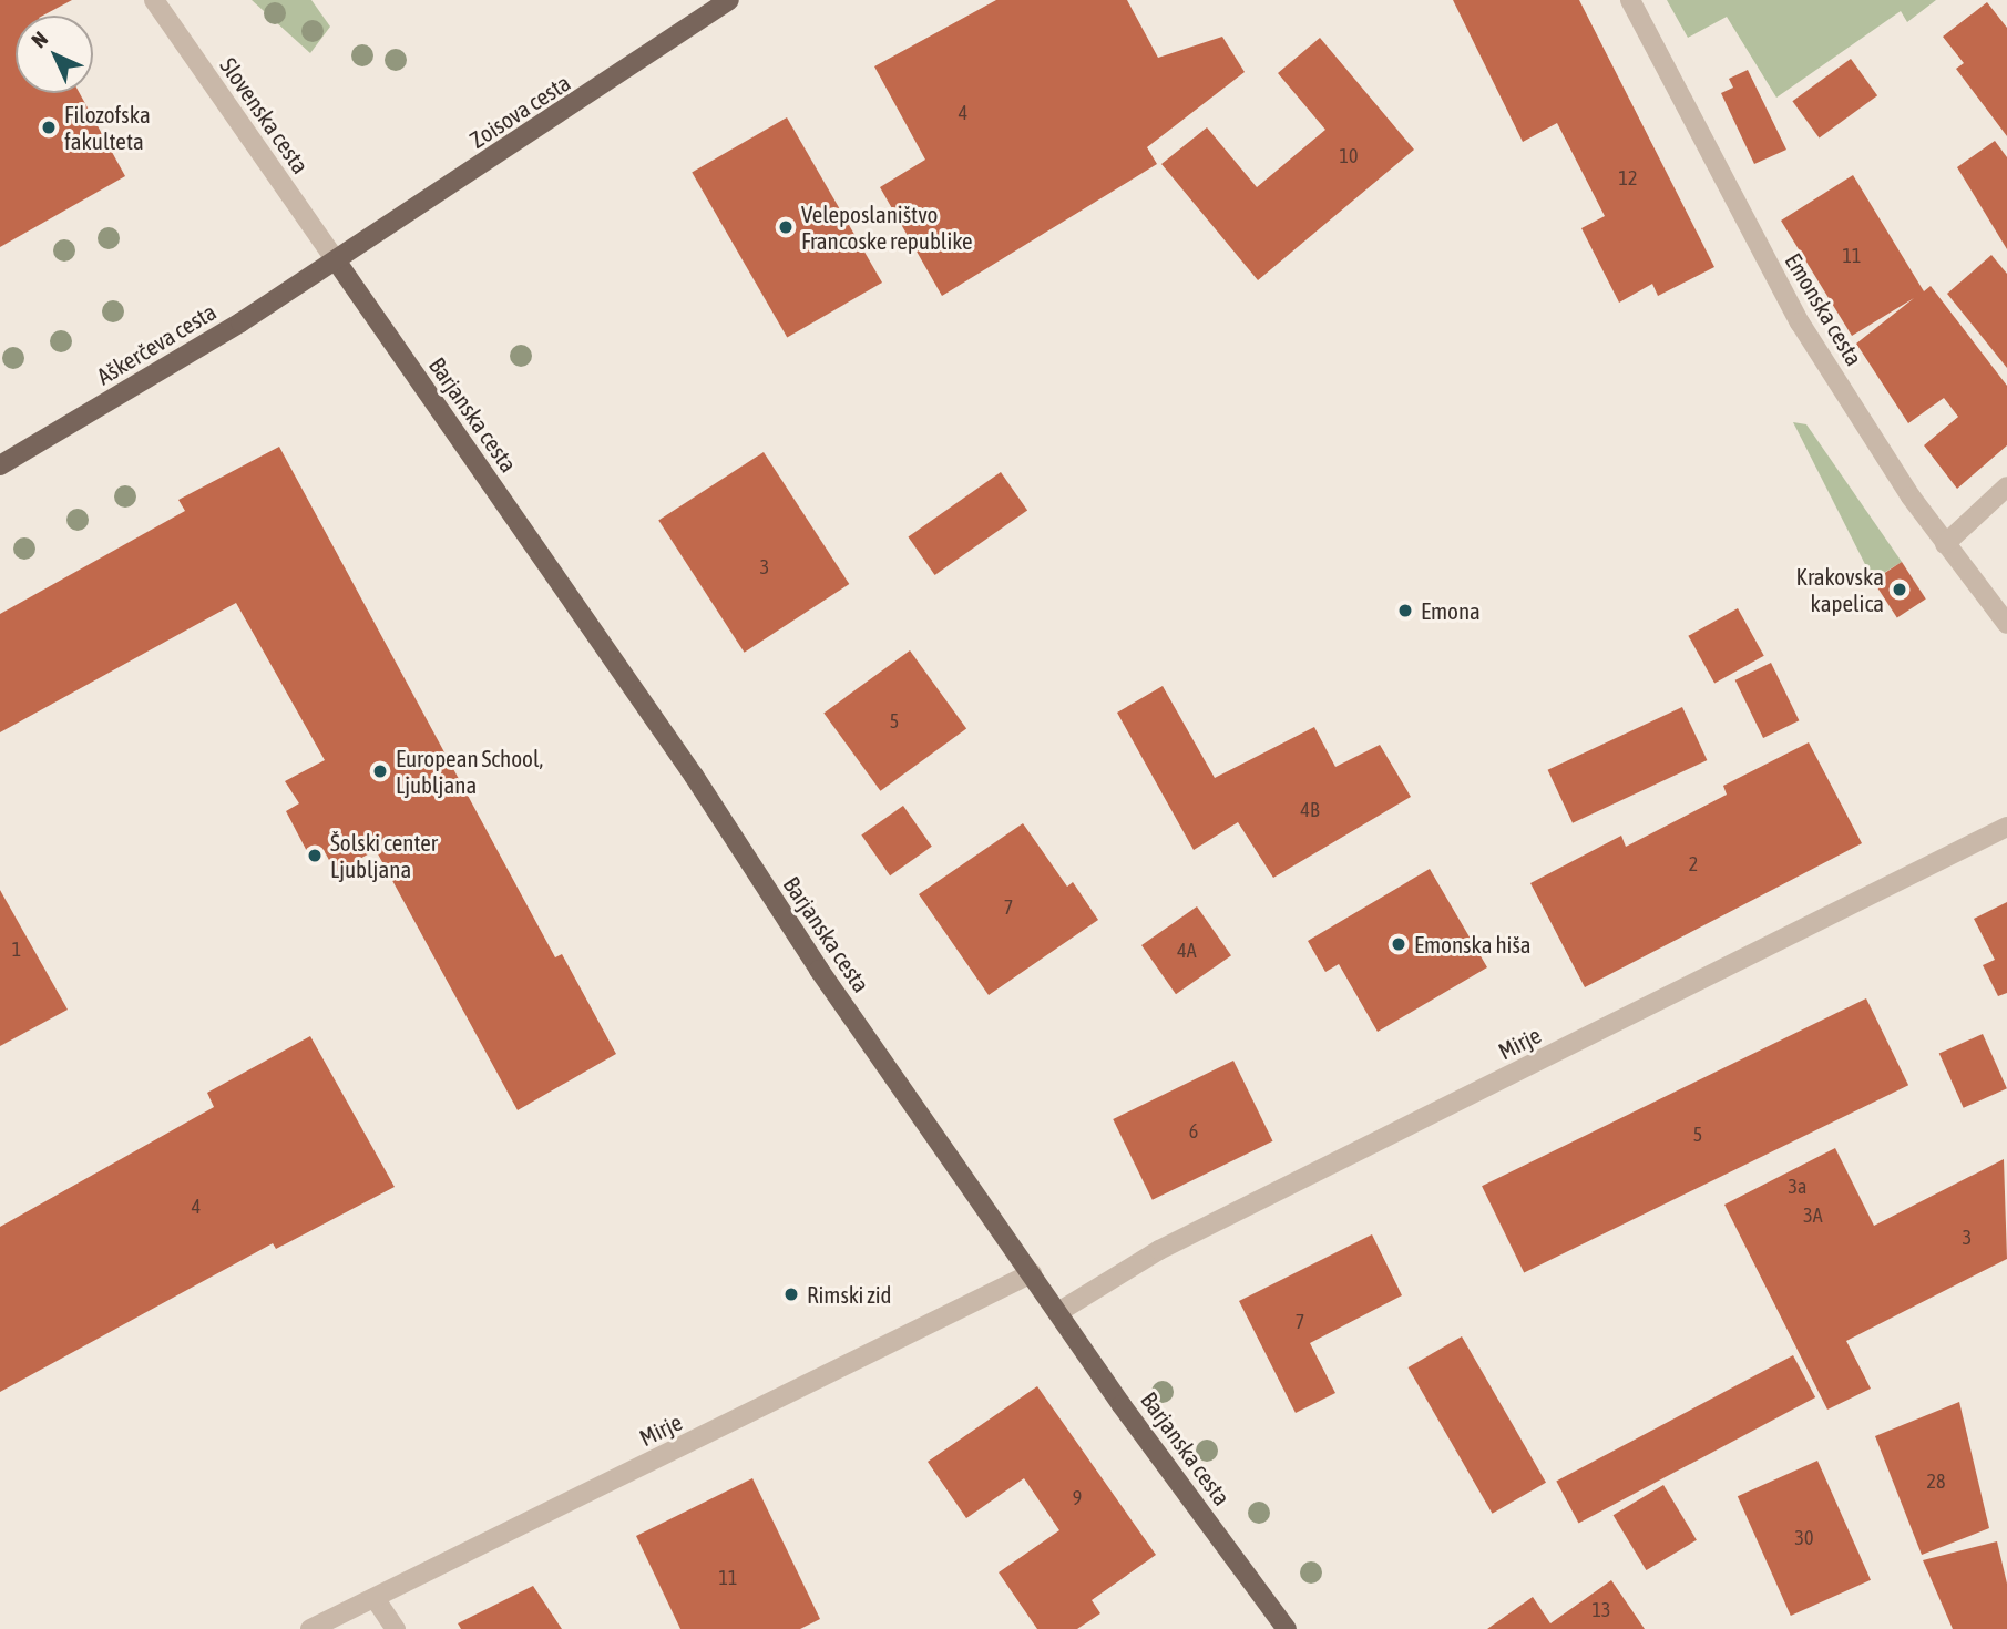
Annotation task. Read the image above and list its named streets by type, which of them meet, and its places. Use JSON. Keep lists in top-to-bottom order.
{
  "streets": {
    "main road": ["Zoisova cesta", "Aškerčeva cesta", "Barjanska cesta"],
    "street": ["Slovenska cesta", "Emonska cesta", "Mirje"]
  },
  "crossings": [
    ["Zoisova cesta", "Slovenska cesta"],
    ["Zoisova cesta", "Aškerčeva cesta"],
    ["Zoisova cesta", "Barjanska cesta"],
    ["Slovenska cesta", "Aškerčeva cesta"],
    ["Slovenska cesta", "Barjanska cesta"],
    ["Aškerčeva cesta", "Barjanska cesta"],
    ["Barjanska cesta", "Mirje"]
  ],
  "places": [
    "Filozofska fakulteta",
    "Veleposlaništvo Francoske republike",
    "Krakovska kapelica",
    "Emona",
    "European School, Ljubljana",
    "Šolski center Ljubljana",
    "Emonska hiša",
    "Rimski zid"
  ],
  "house_numbers": [
    "4",
    "10",
    "12",
    "11",
    "3",
    "5",
    "4B",
    "2",
    "7",
    "1",
    "4A",
    "6",
    "5",
    "3a",
    "4",
    "3A",
    "3",
    "7",
    "28",
    "9",
    "30",
    "11",
    "13"
  ],
  "north": "top left"
}
